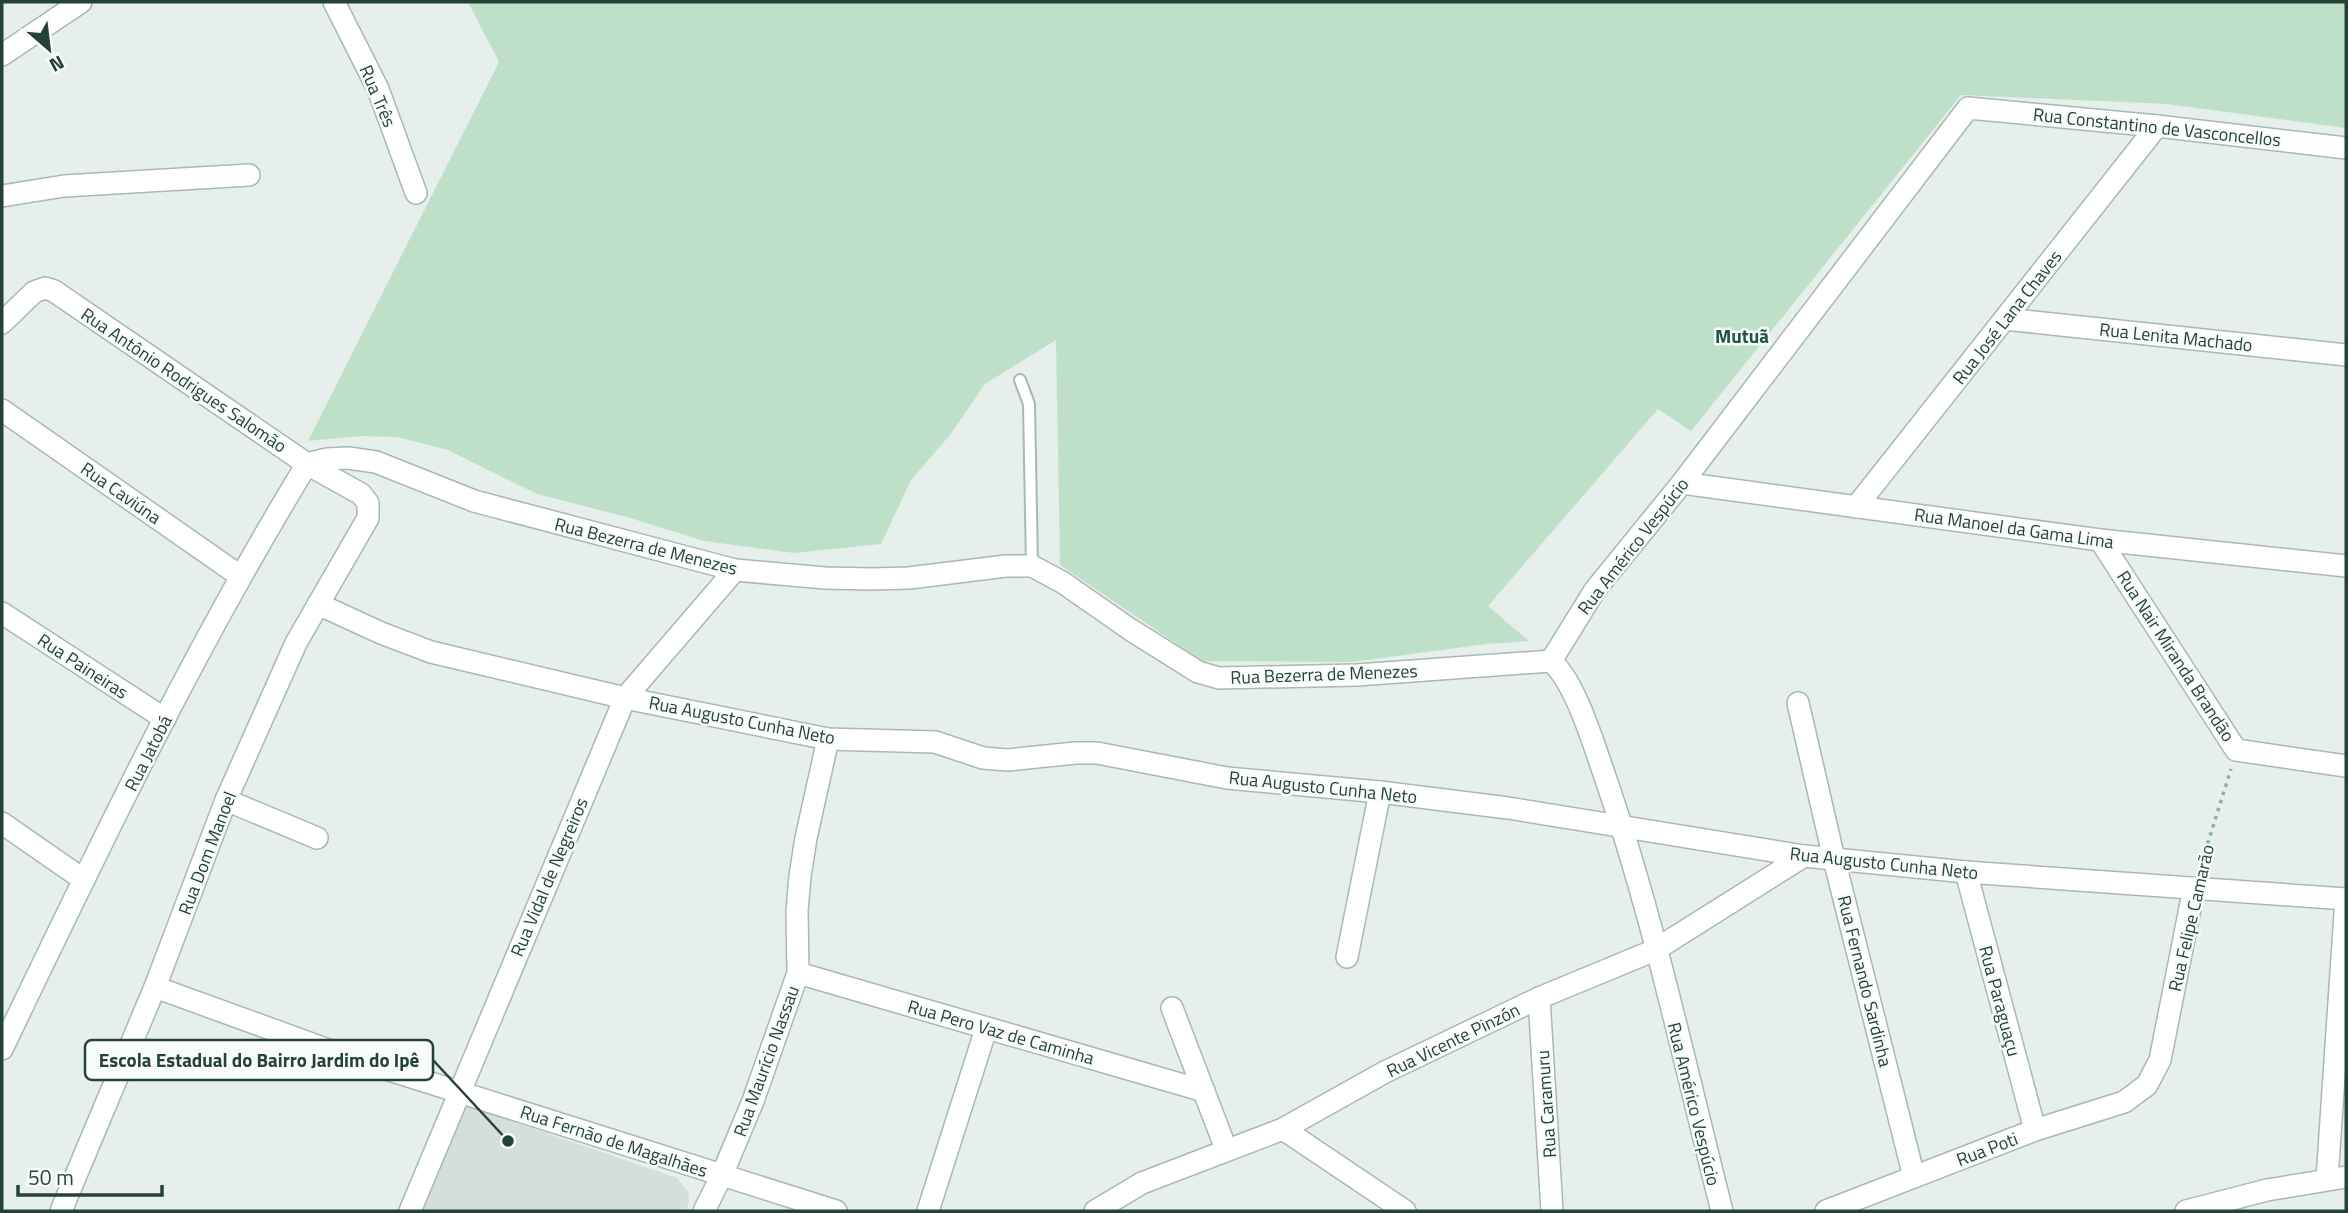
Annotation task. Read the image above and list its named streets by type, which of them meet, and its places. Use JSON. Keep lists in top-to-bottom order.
{
  "streets": {
    "street": [
      "Rua Três",
      "Rua Constantino de Vasconcellos",
      "Rua José Lana Chaves",
      "Rua Lenita Machado",
      "Rua Antônio Rodrigues Salomão",
      "Rua Caviúna",
      "Rua Manoel da Gama Lima",
      "Rua Bezerra de Menezes",
      "Rua Américo Vespúcio",
      "Rua Nair Miranda Brandão",
      "Rua Paineiras",
      "Rua Augusto Cunha Neto",
      "Rua Jatobá",
      "Rua Dom Manoel",
      "Rua Vidal de Negreiros",
      "Rua Felipe Camarão",
      "Rua Fernando Sardinha",
      "Rua Paraguaçu",
      "Rua Pero Vaz de Caminha",
      "Rua Vicente Pinzón",
      "Rua Maurício Nassau",
      "Rua Caramuru",
      "Rua Fernão de Magalhães",
      "Rua Poti"
    ]
  },
  "crossings": [
    ["Rua Constantino de Vasconcellos", "Rua José Lana Chaves"],
    ["Rua Constantino de Vasconcellos", "Rua Américo Vespúcio"],
    ["Rua José Lana Chaves", "Rua Lenita Machado"],
    ["Rua José Lana Chaves", "Rua Manoel da Gama Lima"],
    ["Rua Antônio Rodrigues Salomão", "Rua Bezerra de Menezes"],
    ["Rua Antônio Rodrigues Salomão", "Rua Jatobá"],
    ["Rua Antônio Rodrigues Salomão", "Rua Dom Manoel"],
    ["Rua Caviúna", "Rua Jatobá"],
    ["Rua Manoel da Gama Lima", "Rua Américo Vespúcio"],
    ["Rua Manoel da Gama Lima", "Rua Nair Miranda Brandão"],
    ["Rua Bezerra de Menezes", "Rua Américo Vespúcio"],
    ["Rua Bezerra de Menezes", "Rua Jatobá"],
    ["Rua Bezerra de Menezes", "Rua Vidal de Negreiros"],
    ["Rua Américo Vespúcio", "Rua Augusto Cunha Neto"],
    ["Rua Américo Vespúcio", "Rua Vicente Pinzón"],
    ["Rua Nair Miranda Brandão", "Rua Felipe Camarão"],
    ["Rua Paineiras", "Rua Jatobá"],
    ["Rua Augusto Cunha Neto", "Rua Dom Manoel"],
    ["Rua Augusto Cunha Neto", "Rua Vidal de Negreiros"],
    ["Rua Augusto Cunha Neto", "Rua Felipe Camarão"],
    ["Rua Augusto Cunha Neto", "Rua Fernando Sardinha"],
    ["Rua Augusto Cunha Neto", "Rua Paraguaçu"],
    ["Rua Augusto Cunha Neto", "Rua Vicente Pinzón"],
    ["Rua Augusto Cunha Neto", "Rua Maurício Nassau"],
    ["Rua Dom Manoel", "Rua Fernão de Magalhães"],
    ["Rua Vidal de Negreiros", "Rua Fernão de Magalhães"],
    ["Rua Felipe Camarão", "Rua Poti"],
    ["Rua Fernando Sardinha", "Rua Poti"],
    ["Rua Paraguaçu", "Rua Poti"],
    ["Rua Pero Vaz de Caminha", "Rua Maurício Nassau"],
    ["Rua Vicente Pinzón", "Rua Caramuru"],
    ["Rua Maurício Nassau", "Rua Fernão de Magalhães"]
  ],
  "districts": ["Mutuã"],
  "places": ["Escola Estadual do Bairro Jardim do Ipê"],
  "scale_bar": "50 m",
  "north": "bottom right"
}
